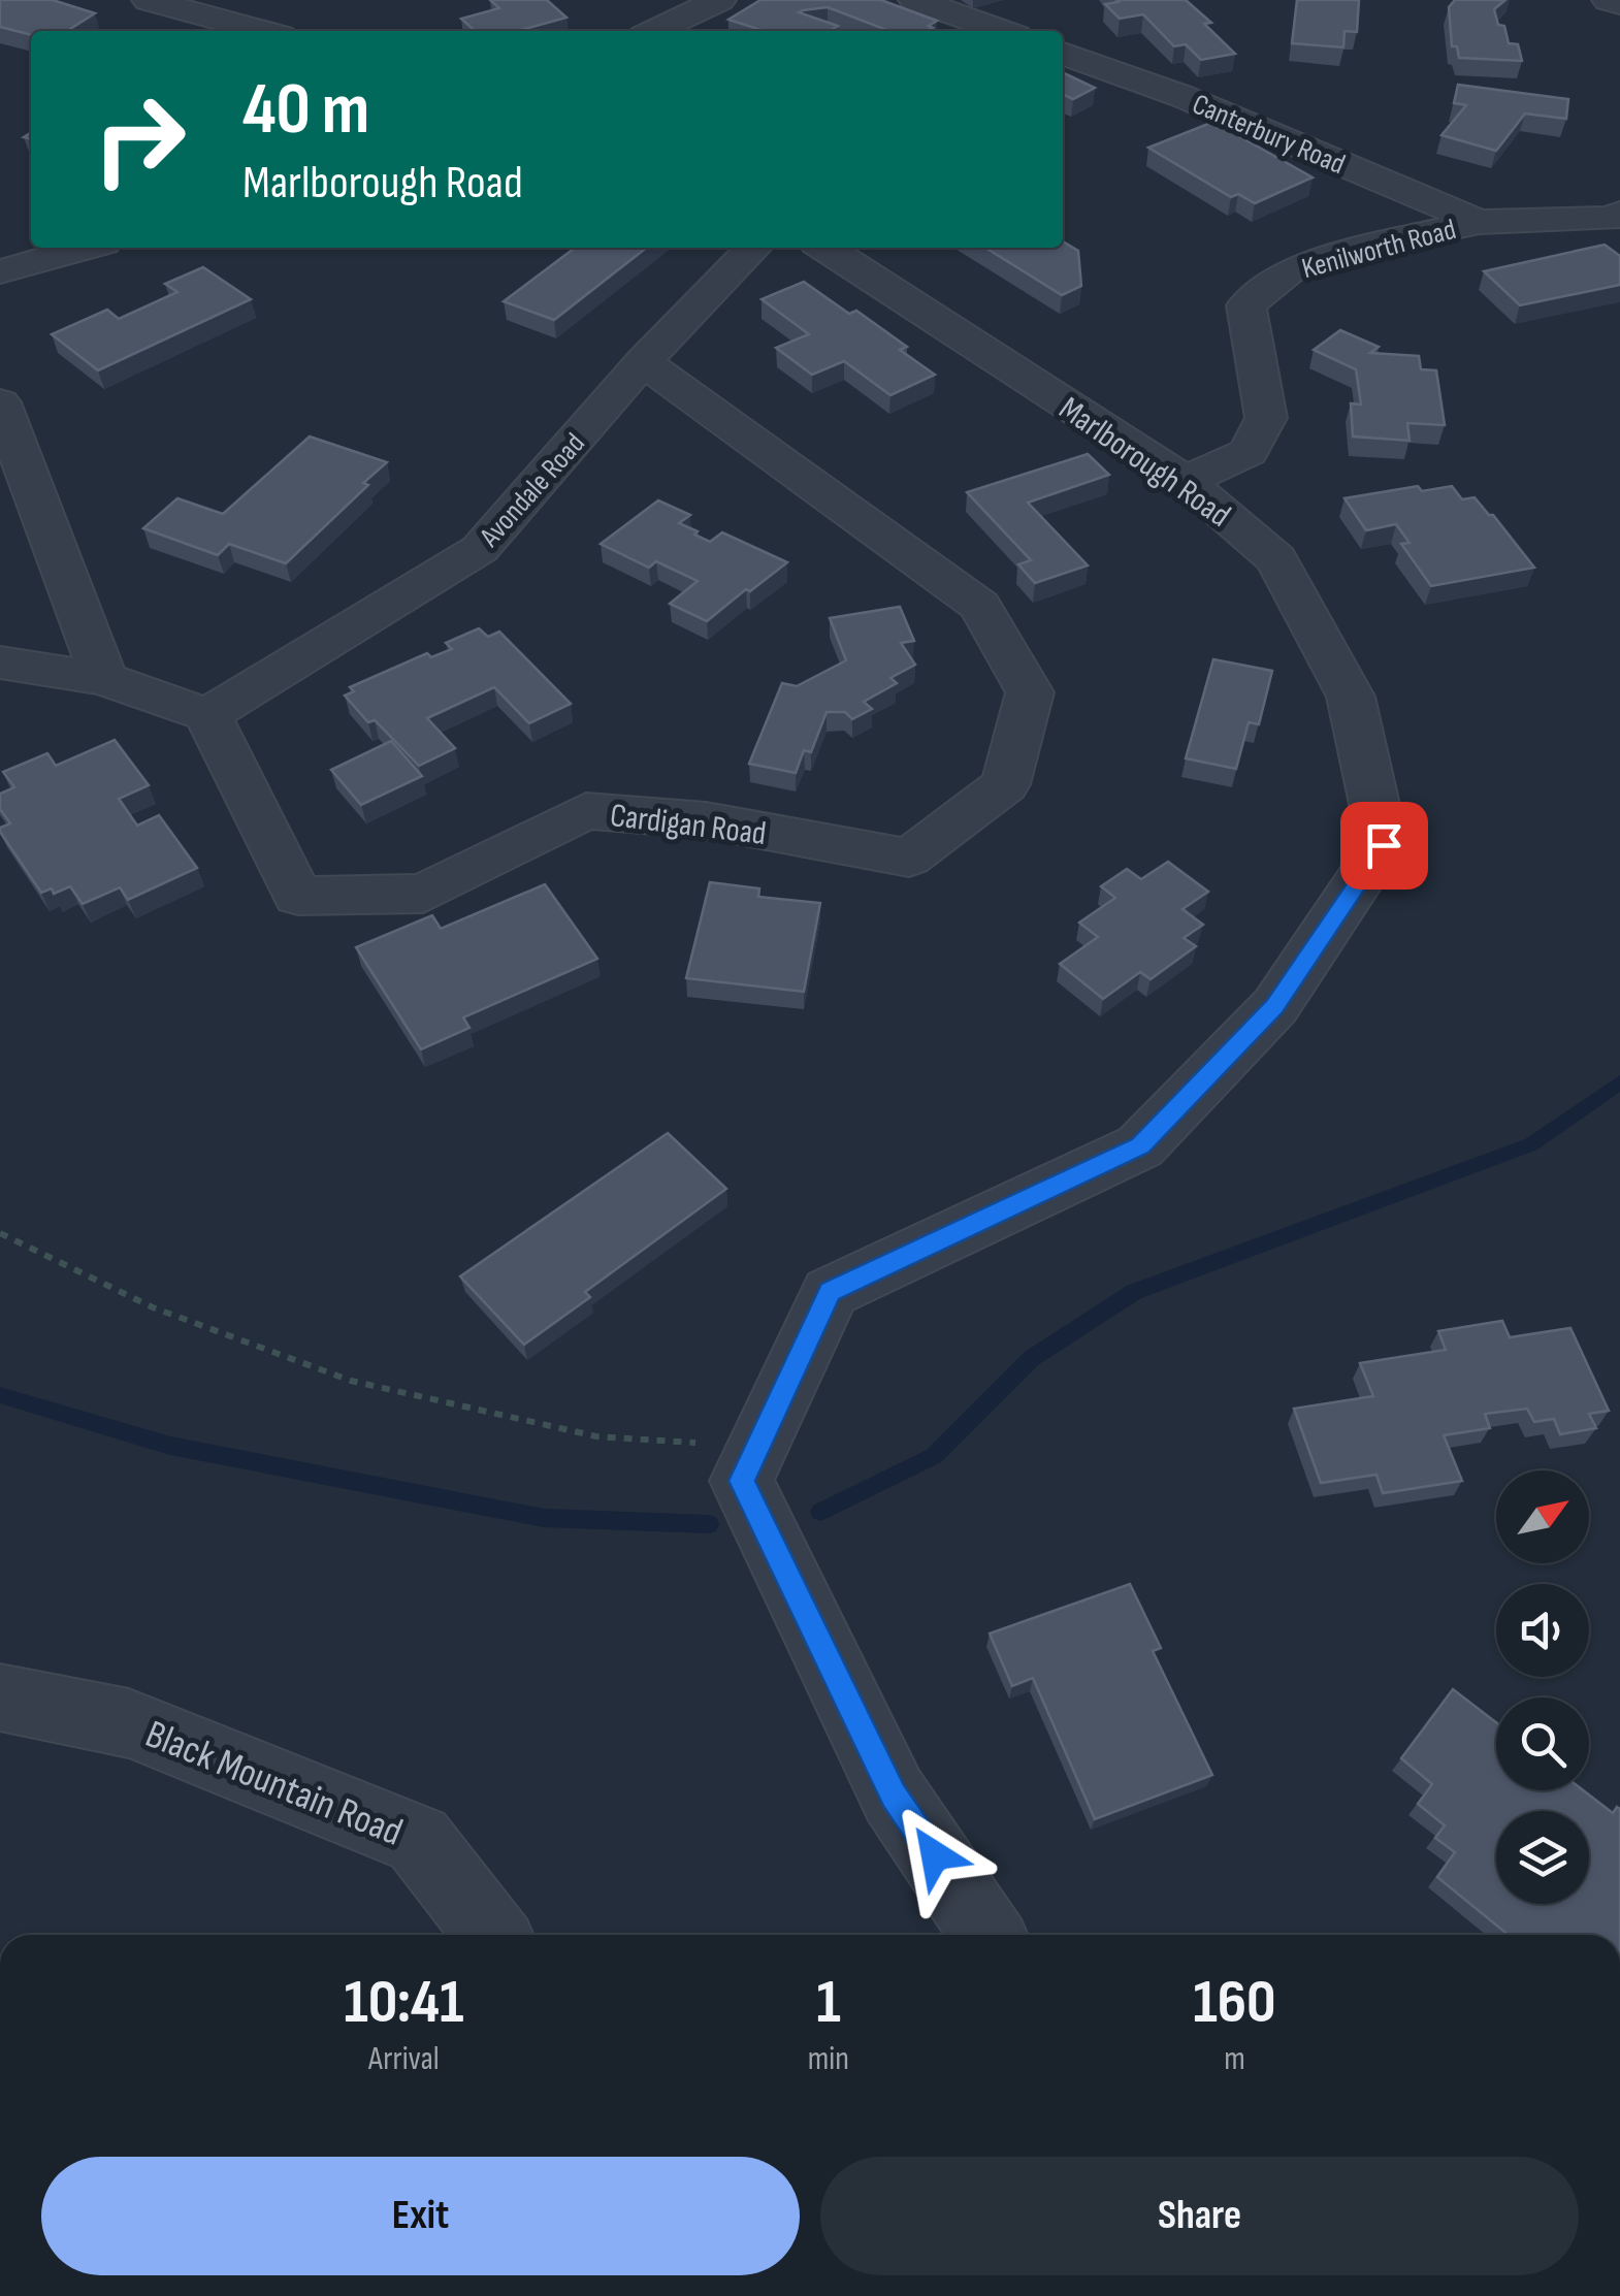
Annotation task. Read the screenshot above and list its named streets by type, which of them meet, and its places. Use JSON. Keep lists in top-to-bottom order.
{
  "streets": {
    "street": [
      "Canterbury Road",
      "Kenilworth Road",
      "Marlborough Road",
      "Avondale Road",
      "Cardigan Road",
      "Black Mountain Road"
    ]
  },
  "crossings": [
    ["Canterbury Road", "Kenilworth Road"],
    ["Kenilworth Road", "Marlborough Road"],
    ["Avondale Road", "Cardigan Road"]
  ],
  "north": "top right",
  "page": {
    "turn": ["40 m", "Marlborough Road"],
    "eta": [
      "10:41",
      "Arrival",
      "1",
      "min",
      "160",
      "m"
    ],
    "buttons": ["Exit", "Share"]
  }
}
